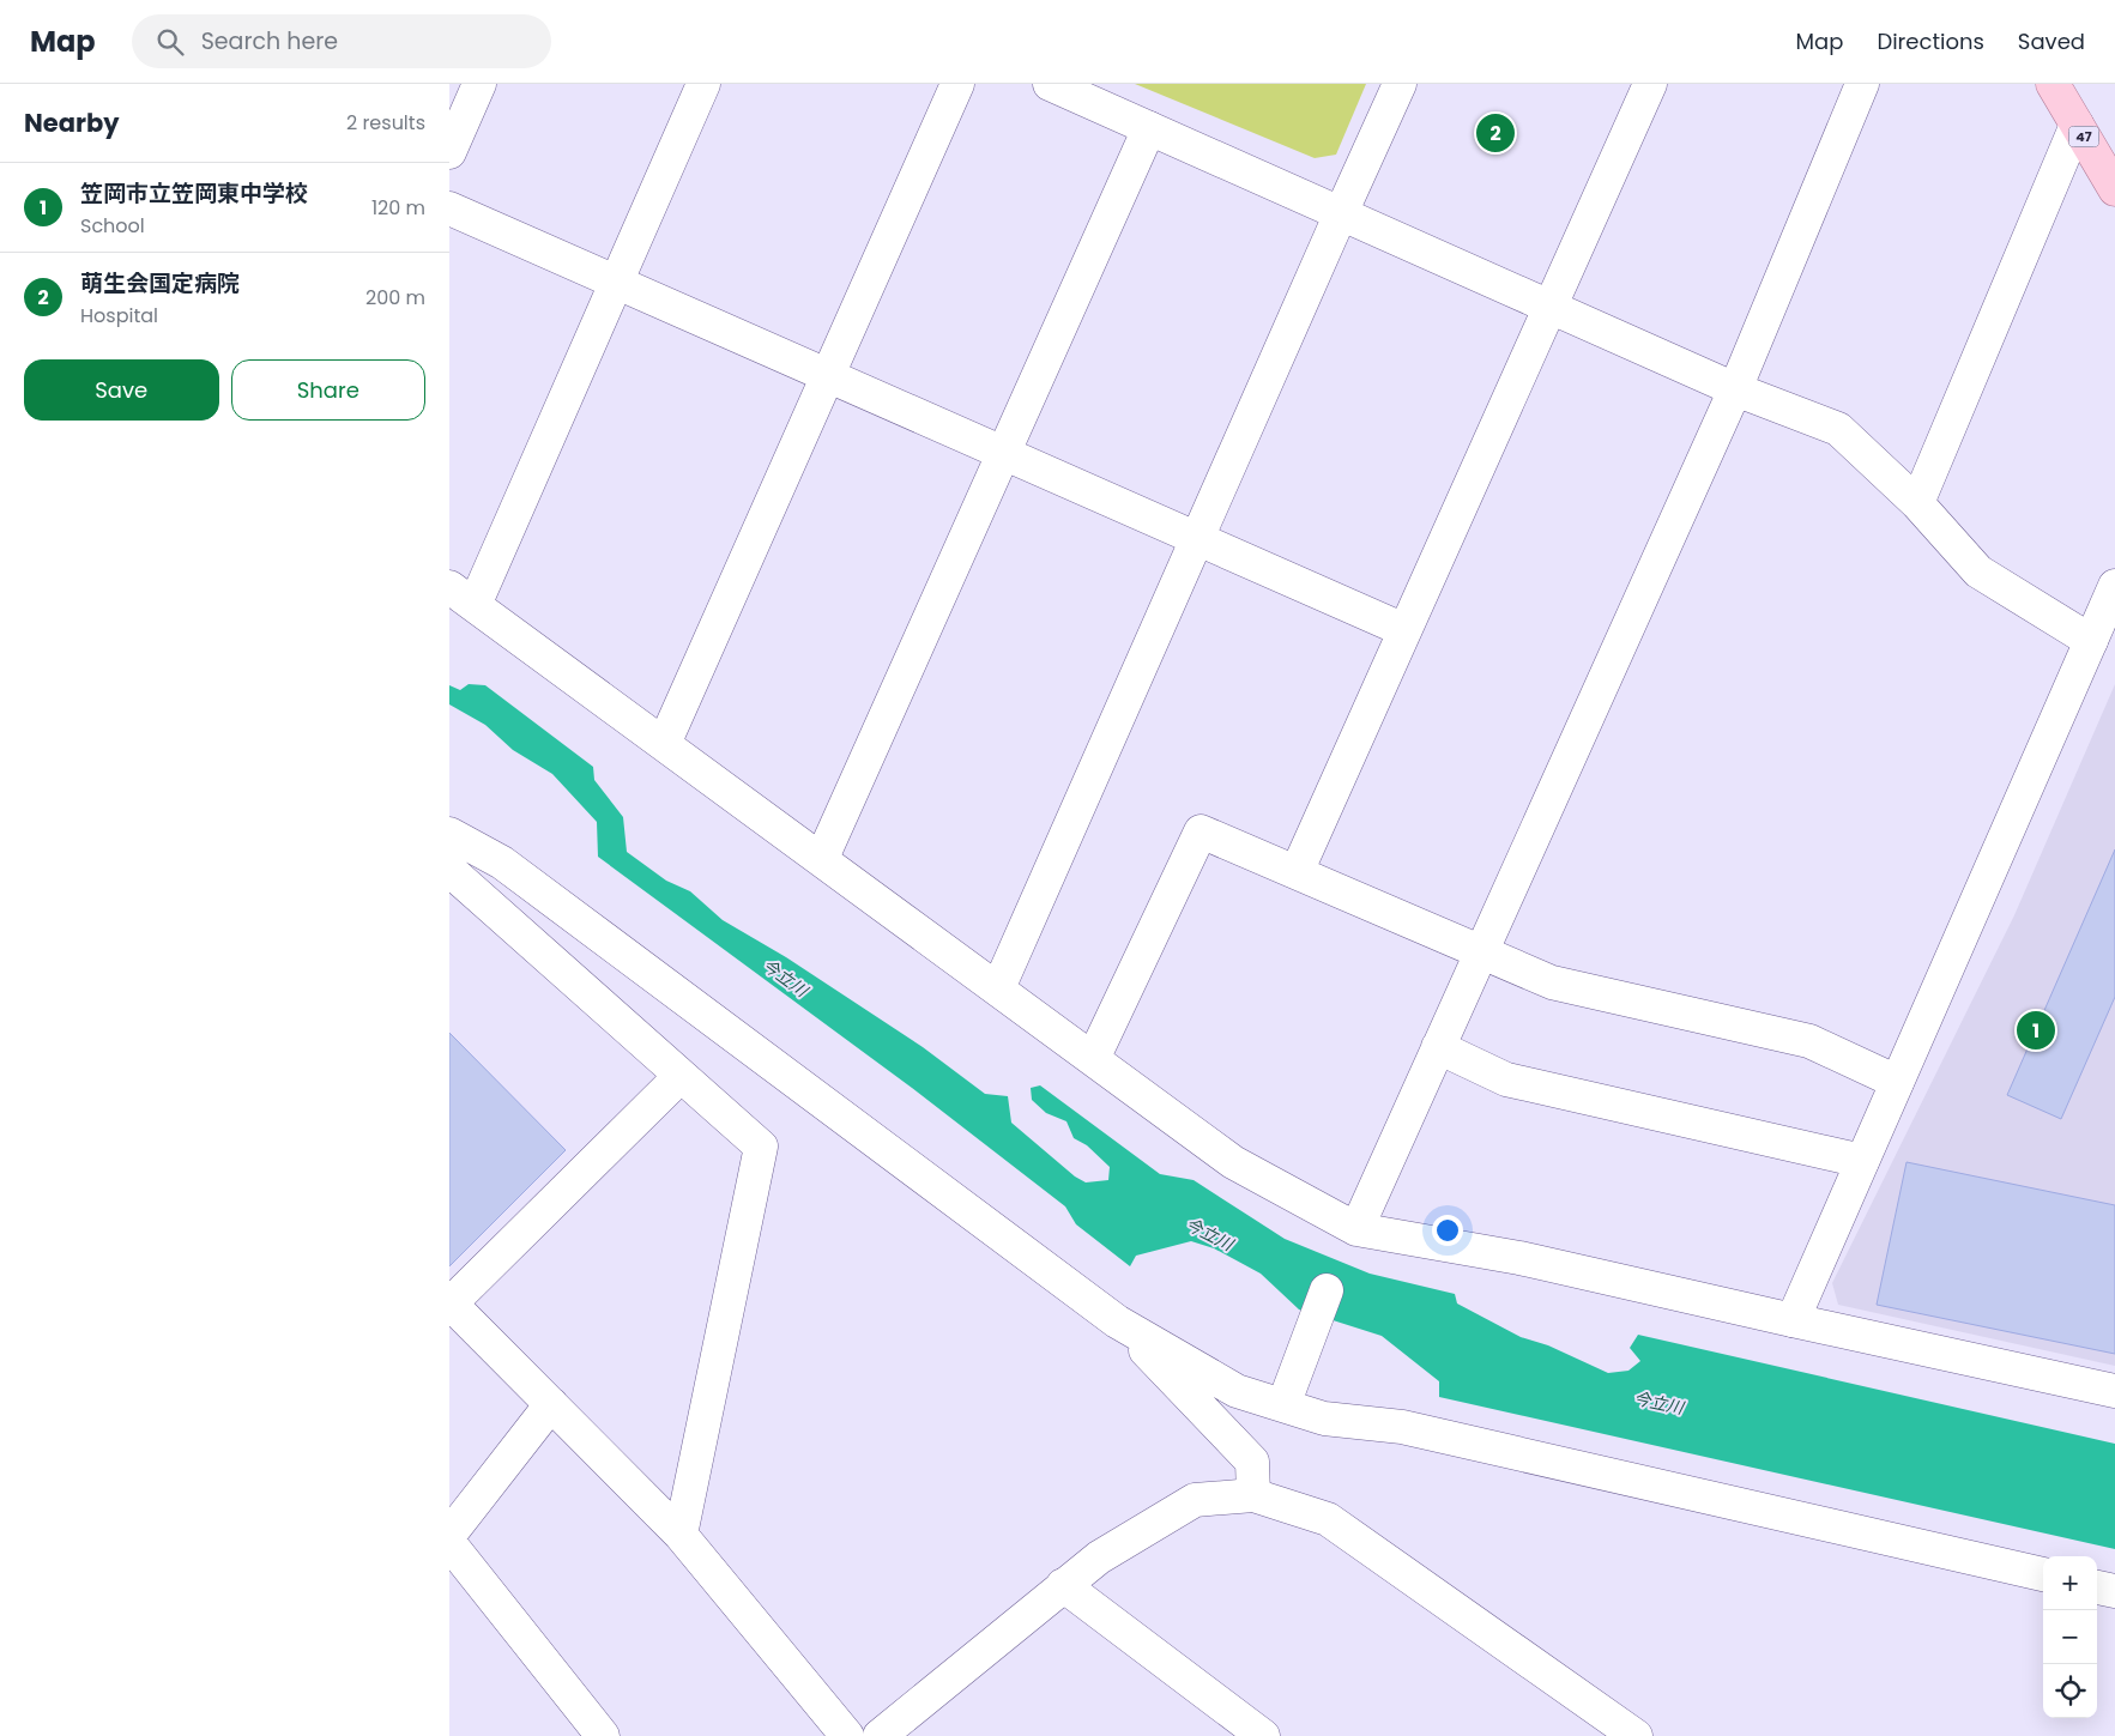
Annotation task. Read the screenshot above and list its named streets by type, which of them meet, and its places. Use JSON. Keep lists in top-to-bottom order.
{
  "streets": {
    "main road": ["47"]
  },
  "water": ["今立川"],
  "page": {
    "header": "Map",
    "search": "Search here",
    "nav": ["Map", "Directions", "Saved"],
    "heading": ["Nearby", "2 results"],
    "pins": ["2", "1"],
    "list": [
      {
        "mark": "1",
        "name": "笠岡市立笠岡東中学校",
        "note": "School",
        "value": "120 m"
      },
      {
        "mark": "2",
        "name": "萌生会国定病院",
        "note": "Hospital",
        "value": "200 m"
      }
    ],
    "buttons": ["Save", "Share"],
    "map_buttons": ["+", "−"]
  }
}
